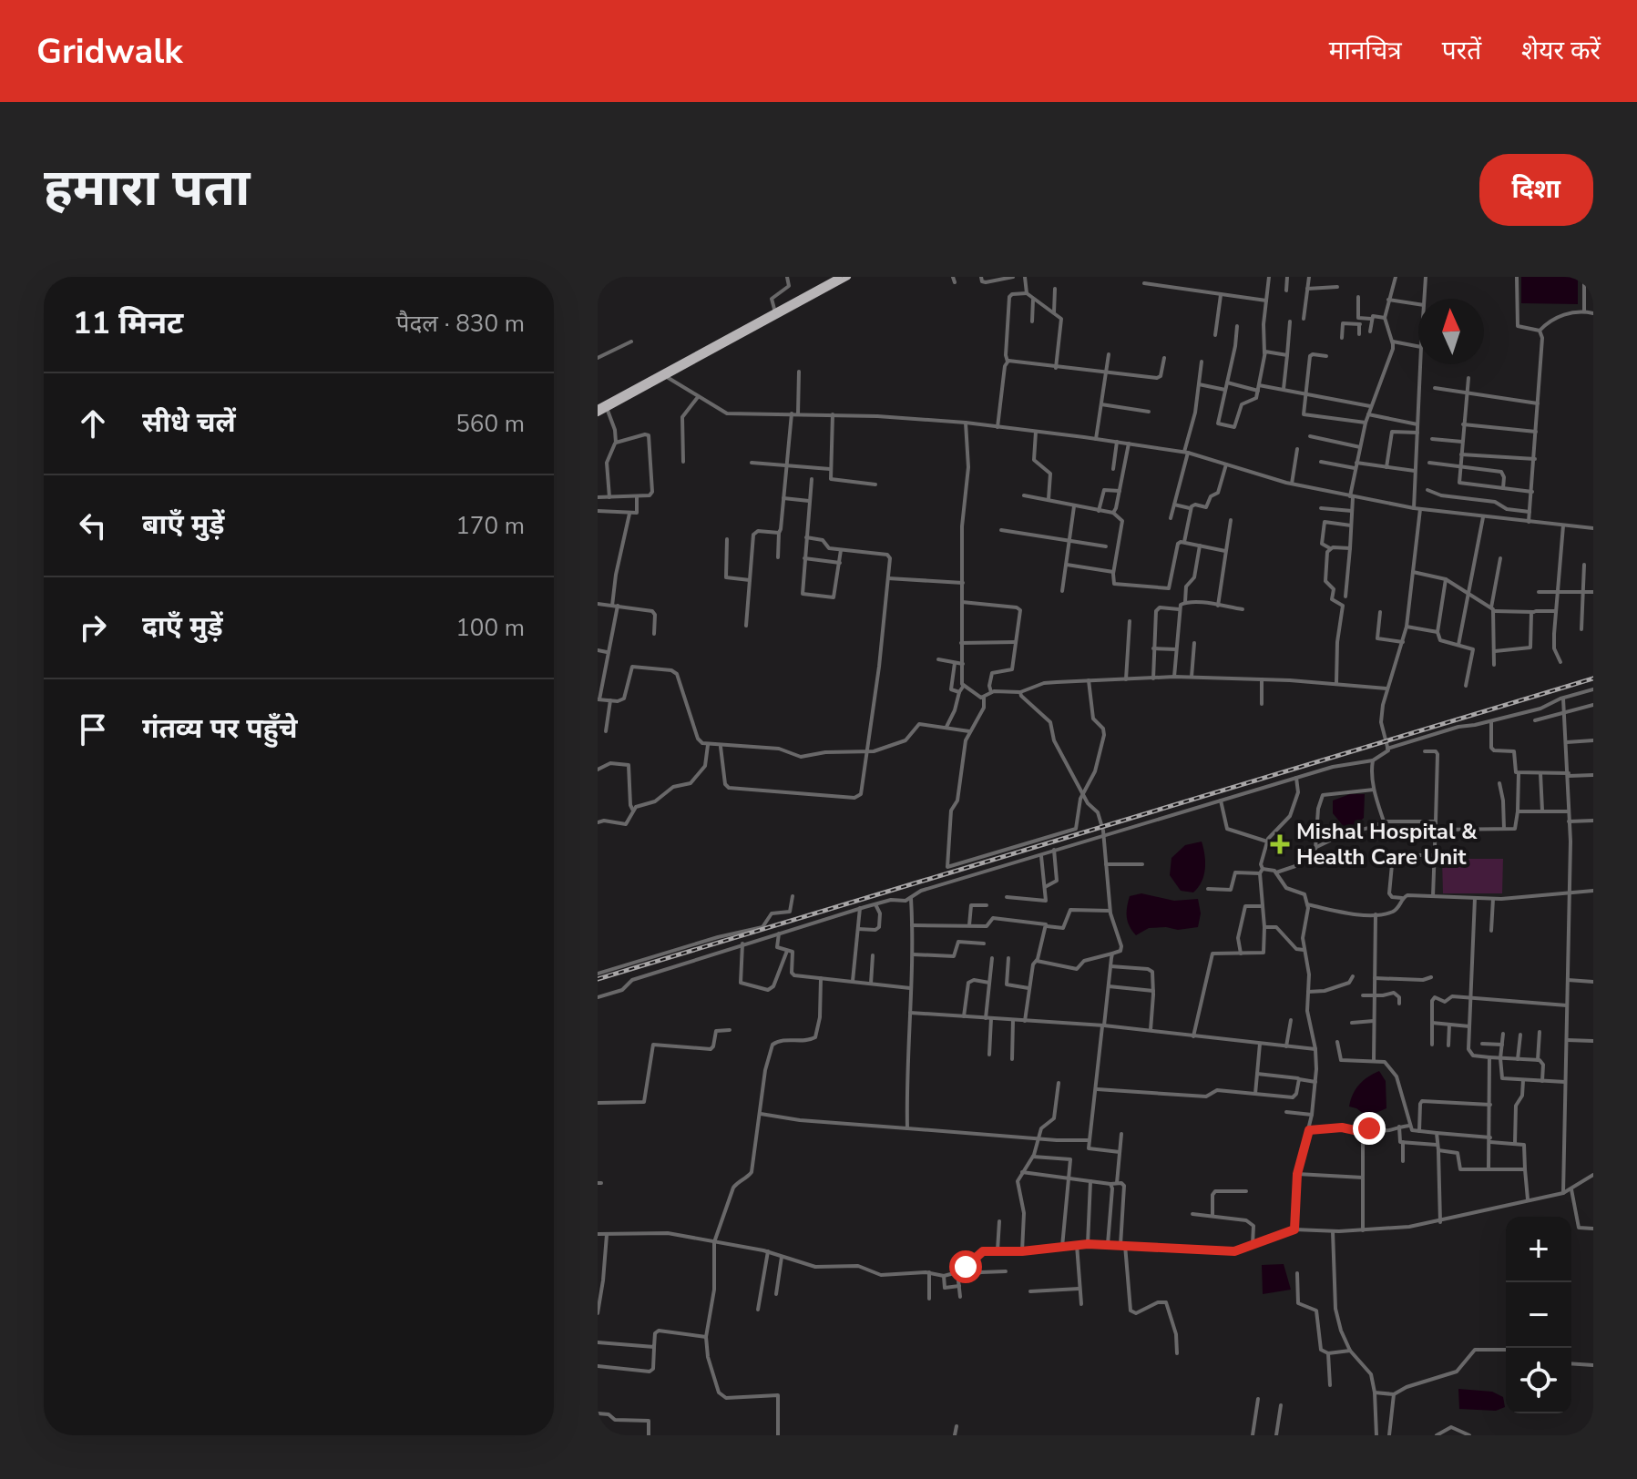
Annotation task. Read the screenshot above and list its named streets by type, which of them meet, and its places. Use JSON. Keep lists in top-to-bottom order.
{
  "places": {
    "health": ["Mishal Hospital & Health Care Unit"]
  },
  "north": "top",
  "page": {
    "header": "Gridwalk",
    "nav": ["मानचित्र", "परतें", "शेयर करें"],
    "title": "हमारा पता",
    "buttons": "दिशा",
    "heading": ["11 मिनट", "पैदल · 830 m"],
    "list": [
      ["सीधे चलें", "560 m"],
      ["बाएँ मुड़ें", "170 m"],
      ["दाएँ मुड़ें", "100 m"],
      "गंतव्य पर पहुँचे"
    ],
    "map_buttons": ["+", "−"]
  }
}
